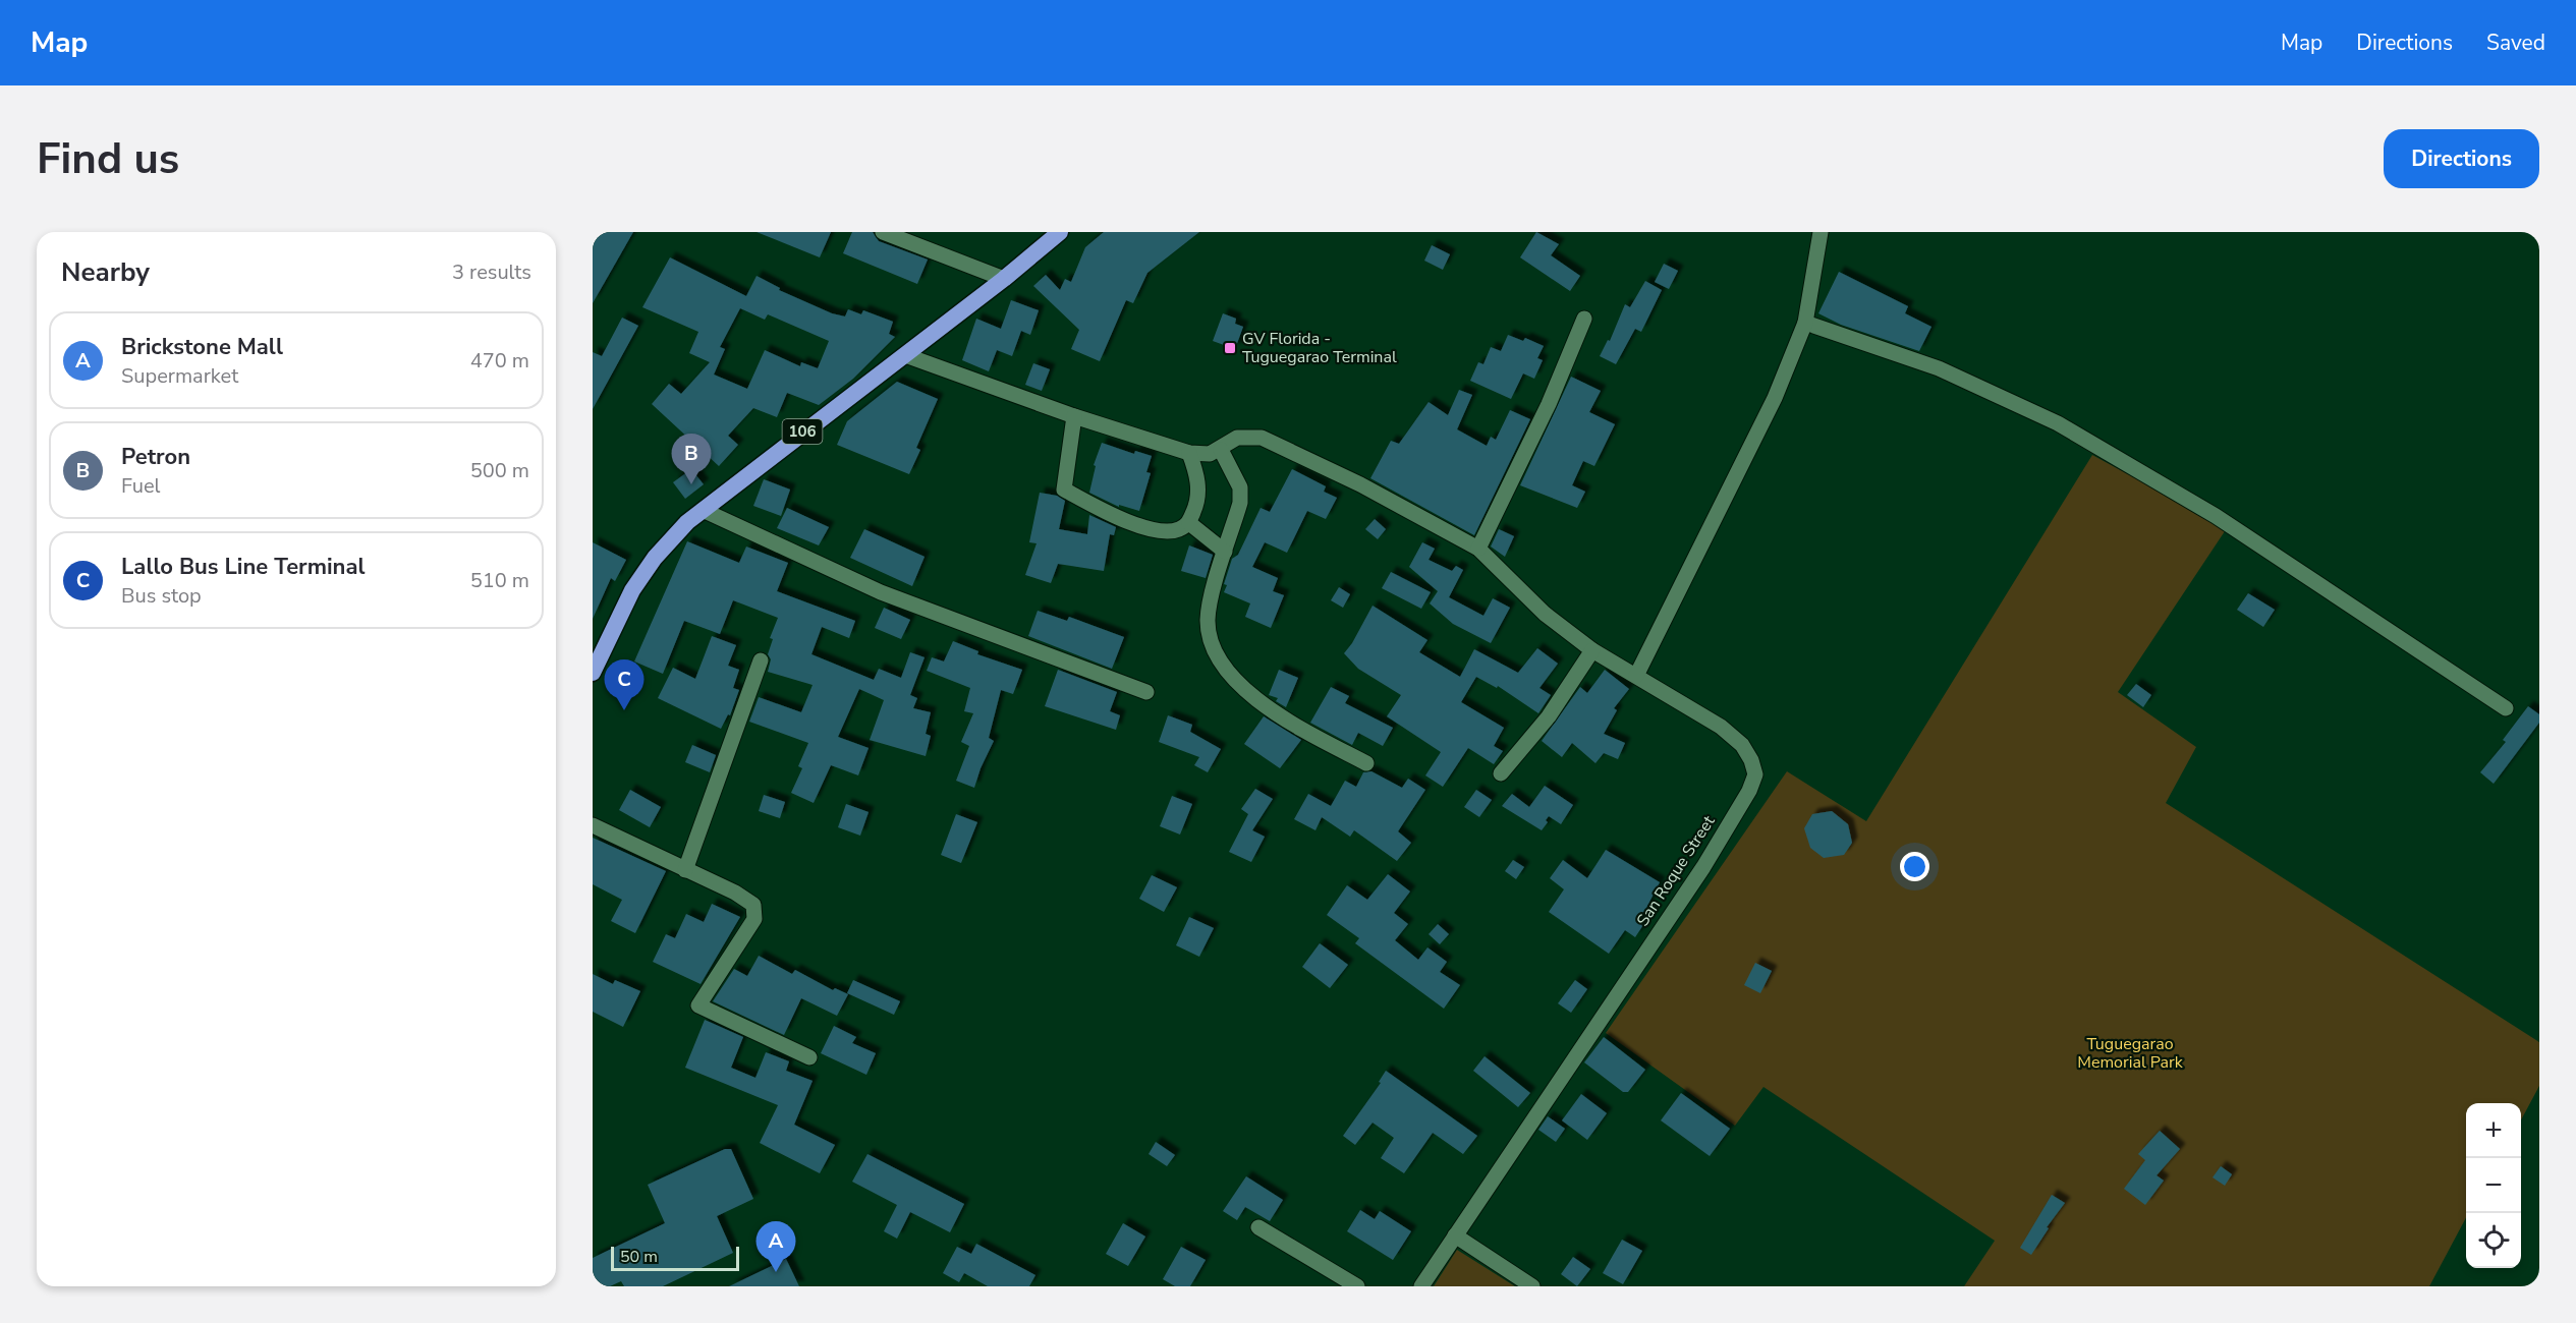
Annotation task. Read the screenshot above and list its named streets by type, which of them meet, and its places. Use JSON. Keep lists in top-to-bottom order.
{
  "streets": {
    "highway": ["106"],
    "street": ["San Roque Street"]
  },
  "parks": ["Tuguegarao Memorial Park"],
  "places": {
    "transit": ["GV Florida - Tuguegarao Terminal"]
  },
  "scale_bar": "50 m",
  "page": {
    "header": "Map",
    "nav": ["Map", "Directions", "Saved"],
    "buttons": "Directions",
    "title": "Find us",
    "heading": ["Nearby", "3 results"],
    "list": [
      {
        "mark": "A",
        "name": "Brickstone Mall",
        "note": "Supermarket",
        "value": "470 m"
      },
      {
        "mark": "B",
        "name": "Petron",
        "note": "Fuel",
        "value": "500 m"
      },
      {
        "mark": "C",
        "name": "Lallo Bus Line Terminal",
        "note": "Bus stop",
        "value": "510 m"
      }
    ],
    "pins": ["B", "C", "A"],
    "map_buttons": ["+", "−"],
    "scale": "50 m"
  }
}
